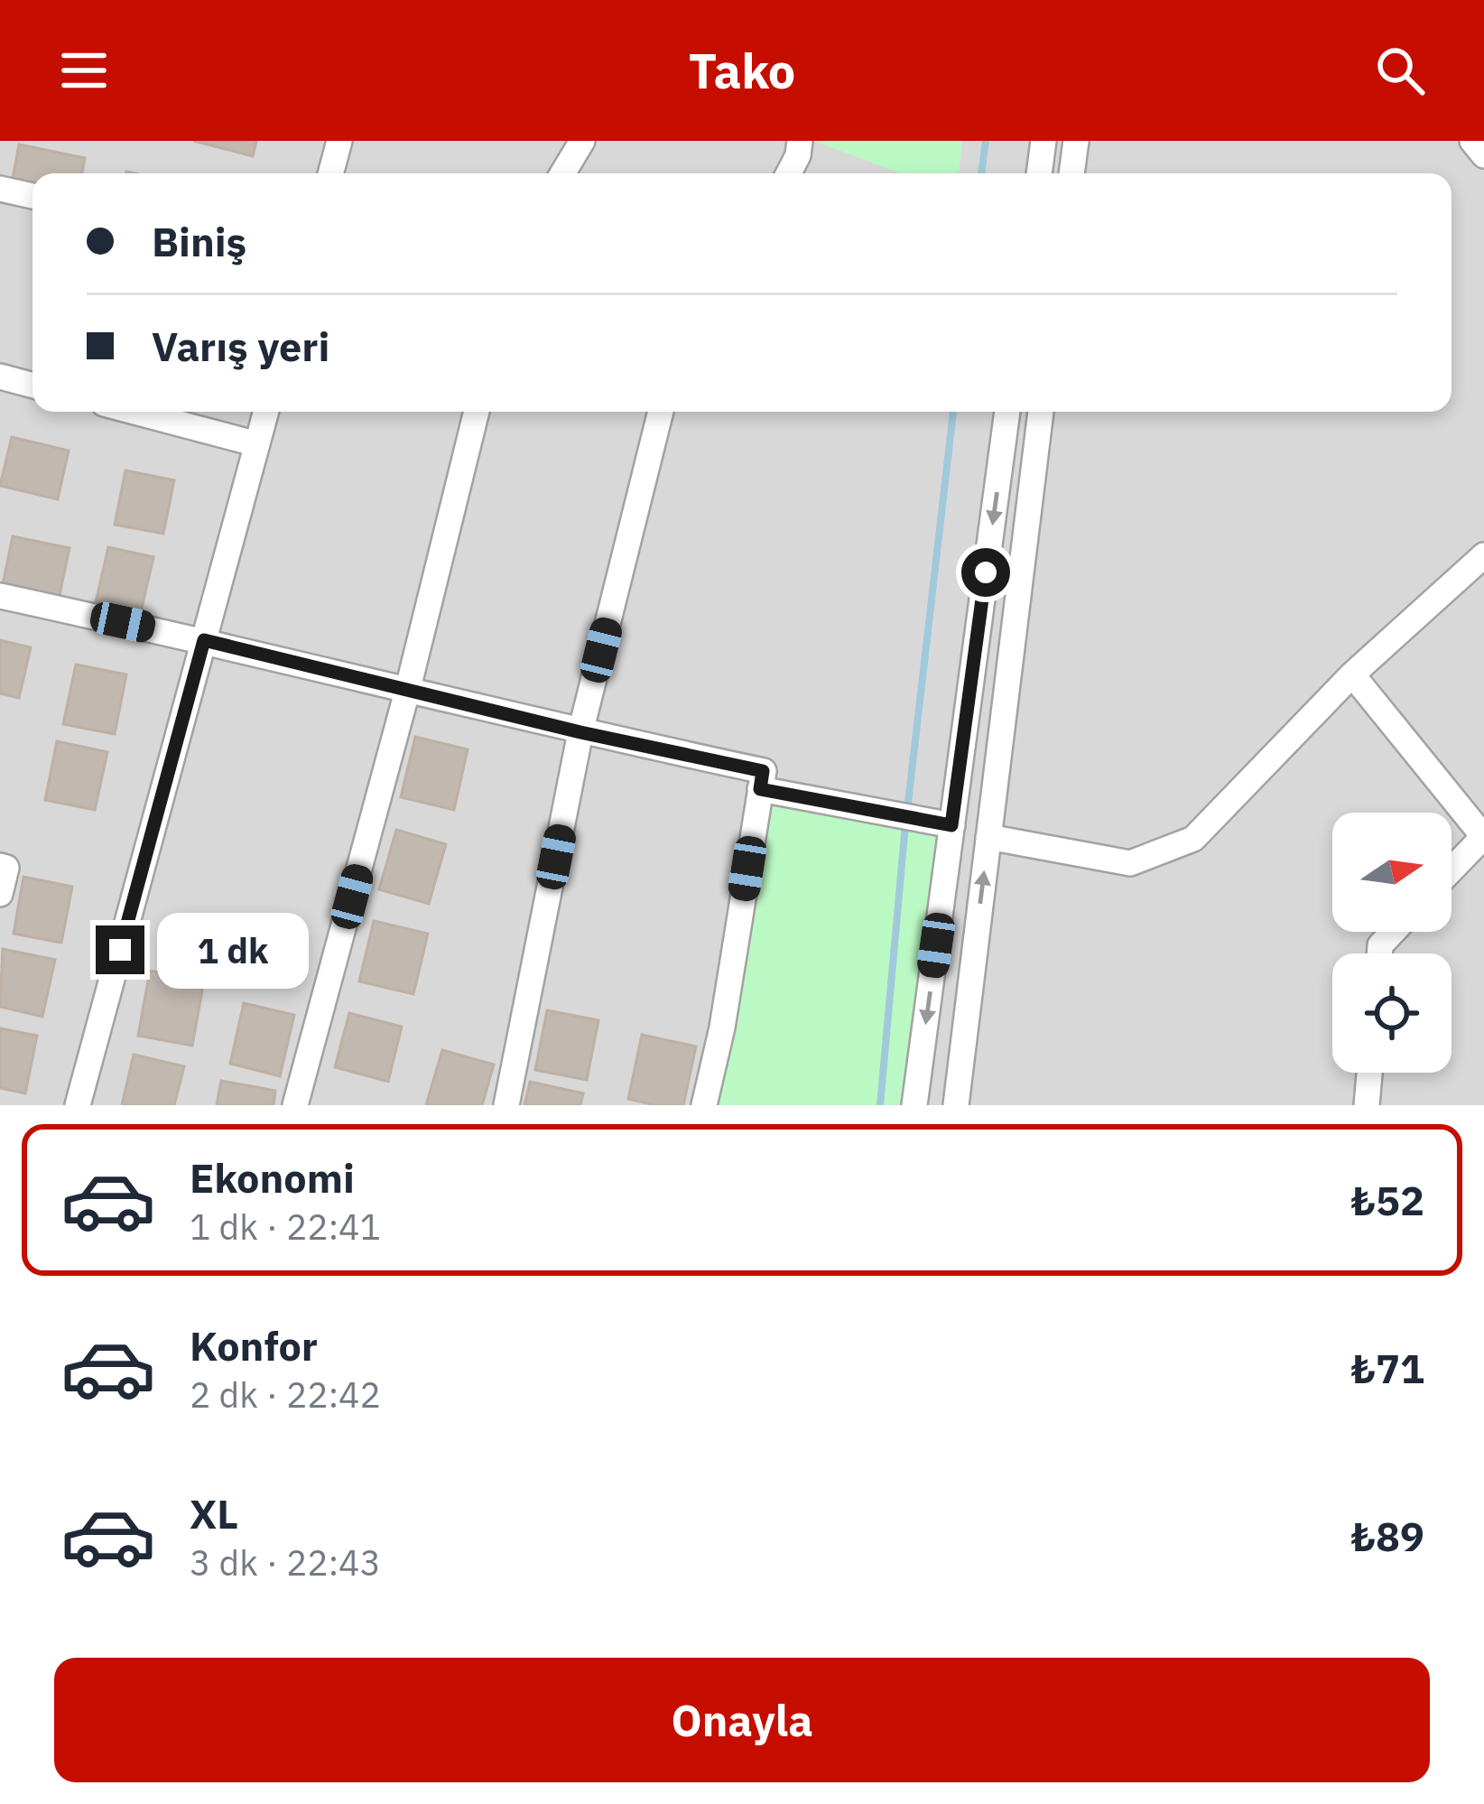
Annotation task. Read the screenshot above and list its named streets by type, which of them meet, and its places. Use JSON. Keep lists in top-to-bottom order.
{
  "north": "right",
  "page": {
    "header": "Tako",
    "banner": ["Biniş", "Varış yeri"],
    "bubble": "1 dk",
    "list": [
      {
        "name": "Ekonomi",
        "note": "1 dk · 22:41",
        "value": "₺52"
      },
      {
        "name": "Konfor",
        "note": "2 dk · 22:42",
        "value": "₺71"
      },
      {
        "name": "XL",
        "note": "3 dk · 22:43",
        "value": "₺89"
      }
    ],
    "buttons": "Onayla"
  }
}
